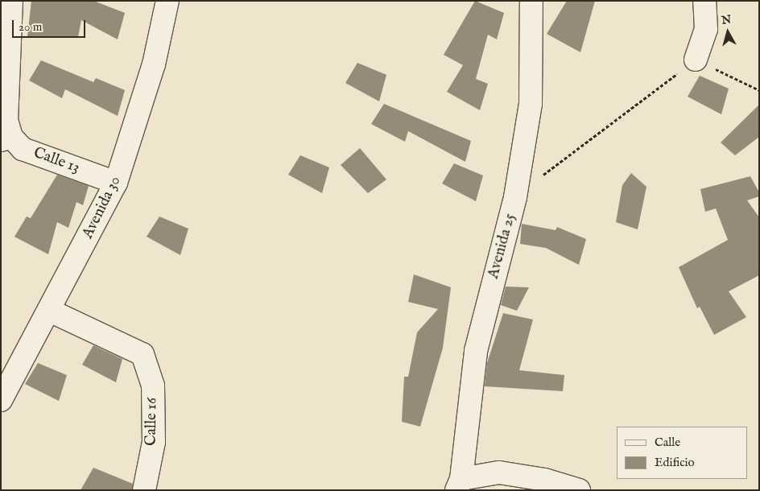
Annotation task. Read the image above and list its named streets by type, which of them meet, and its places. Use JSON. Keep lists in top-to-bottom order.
{
  "streets": {
    "street": [
      "Calle 13",
      "Avenida 30",
      "Avenida 25",
      "Calle 16"
    ]
  },
  "crossings": [
    ["Calle 13", "Avenida 30"],
    ["Avenida 30", "Calle 16"]
  ],
  "legend": ["Calle", "Edificio"],
  "scale_bar": "20 m",
  "north": "top"
}
